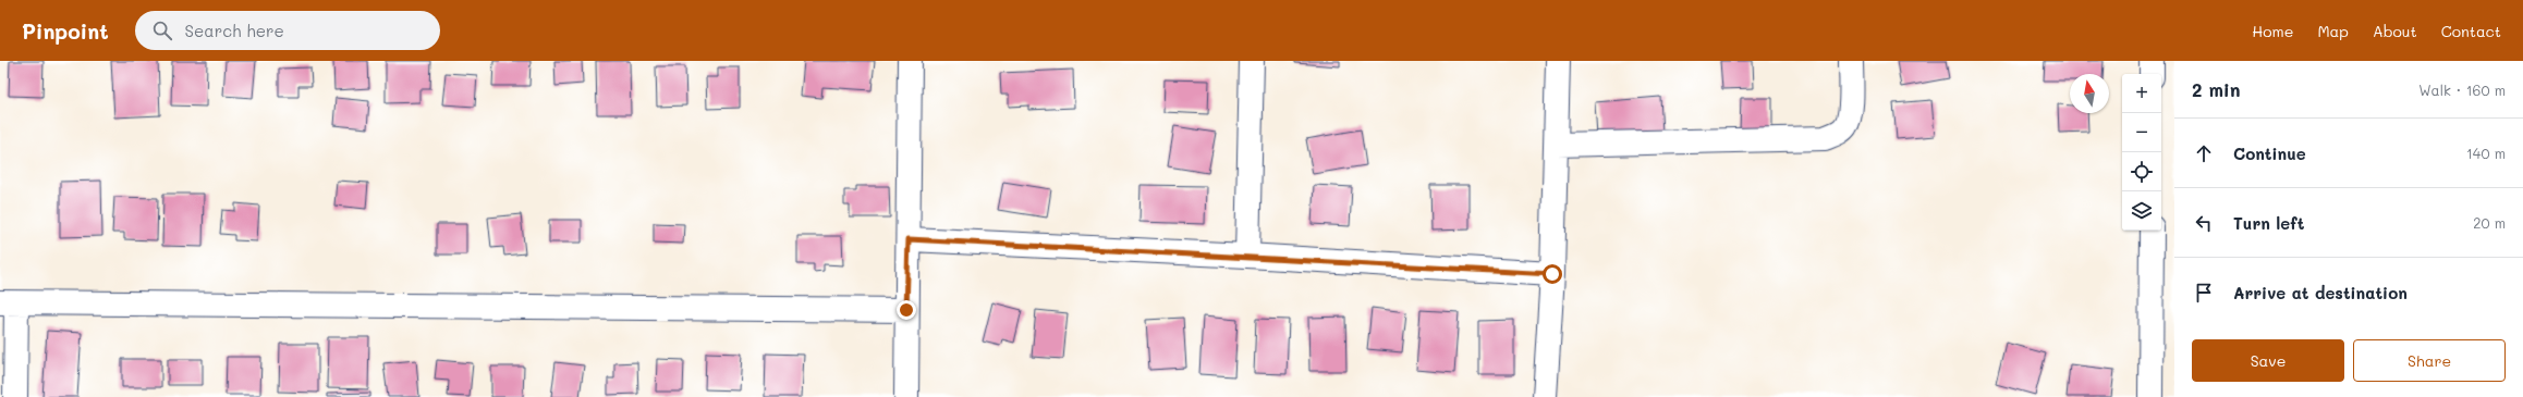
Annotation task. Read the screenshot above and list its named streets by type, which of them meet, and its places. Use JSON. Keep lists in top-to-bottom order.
{
  "north": "top",
  "page": {
    "header": "Pinpoint",
    "search": "Search here",
    "nav": [
      "Home",
      "Map",
      "About",
      "Contact"
    ],
    "heading": ["2 min", "Walk · 160 m"],
    "map_buttons": ["+", "−"],
    "list": [
      ["Continue", "140 m"],
      ["Turn left", "20 m"],
      "Arrive at destination"
    ],
    "buttons": ["Save", "Share"]
  }
}
